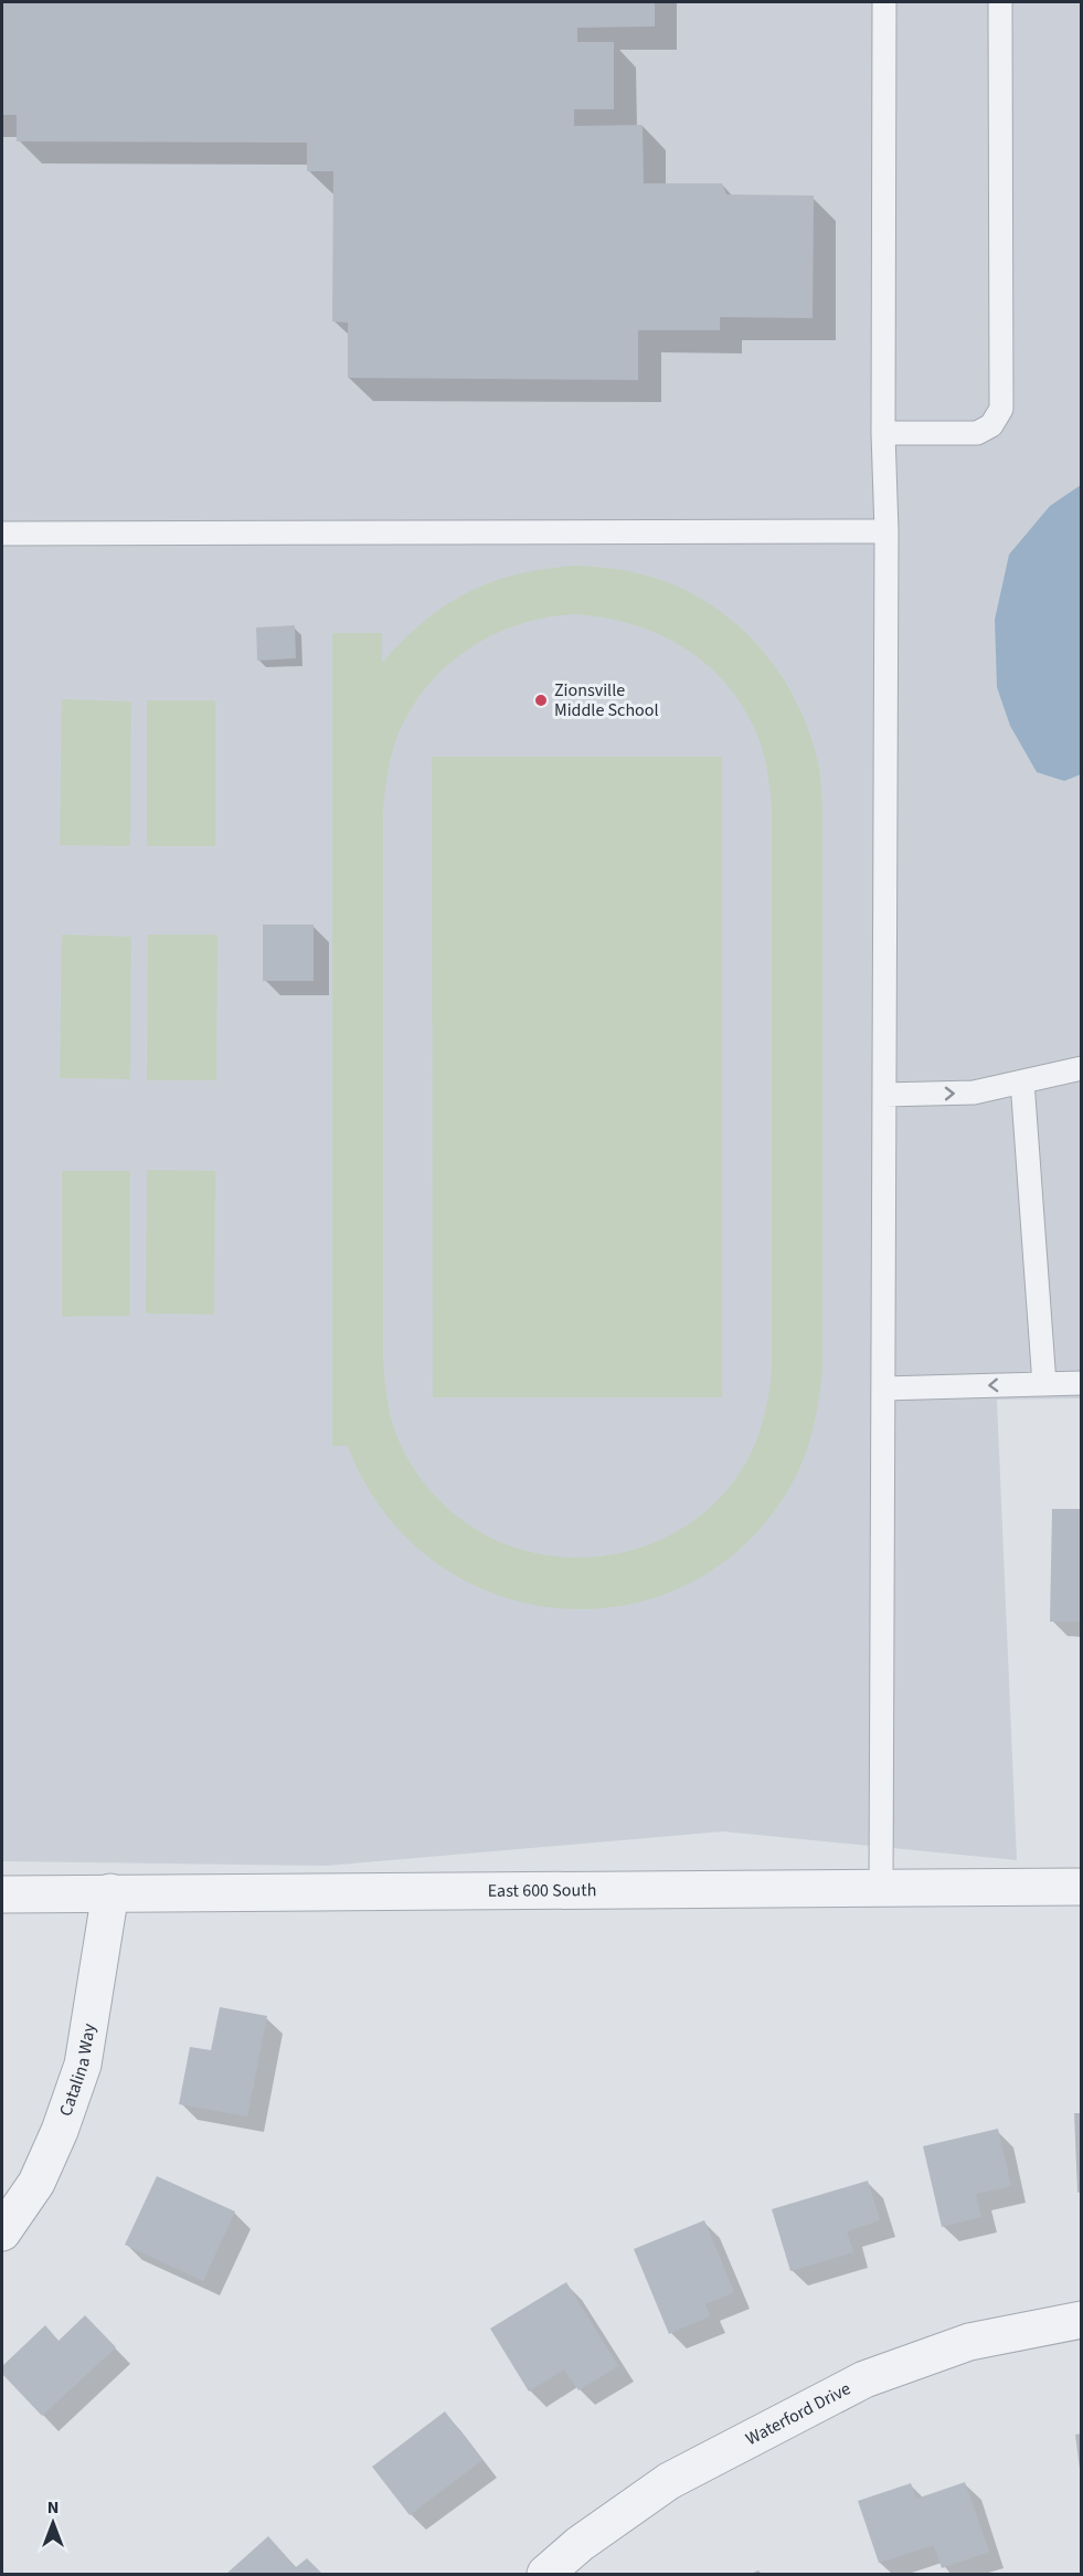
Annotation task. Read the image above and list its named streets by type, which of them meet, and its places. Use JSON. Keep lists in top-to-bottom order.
{
  "streets": {
    "street": ["East 600 South", "Catalina Way", "Waterford Drive"]
  },
  "crossings": [
    ["East 600 South", "Catalina Way"]
  ],
  "places": ["Zionsville Middle School"],
  "north": "top"
}
